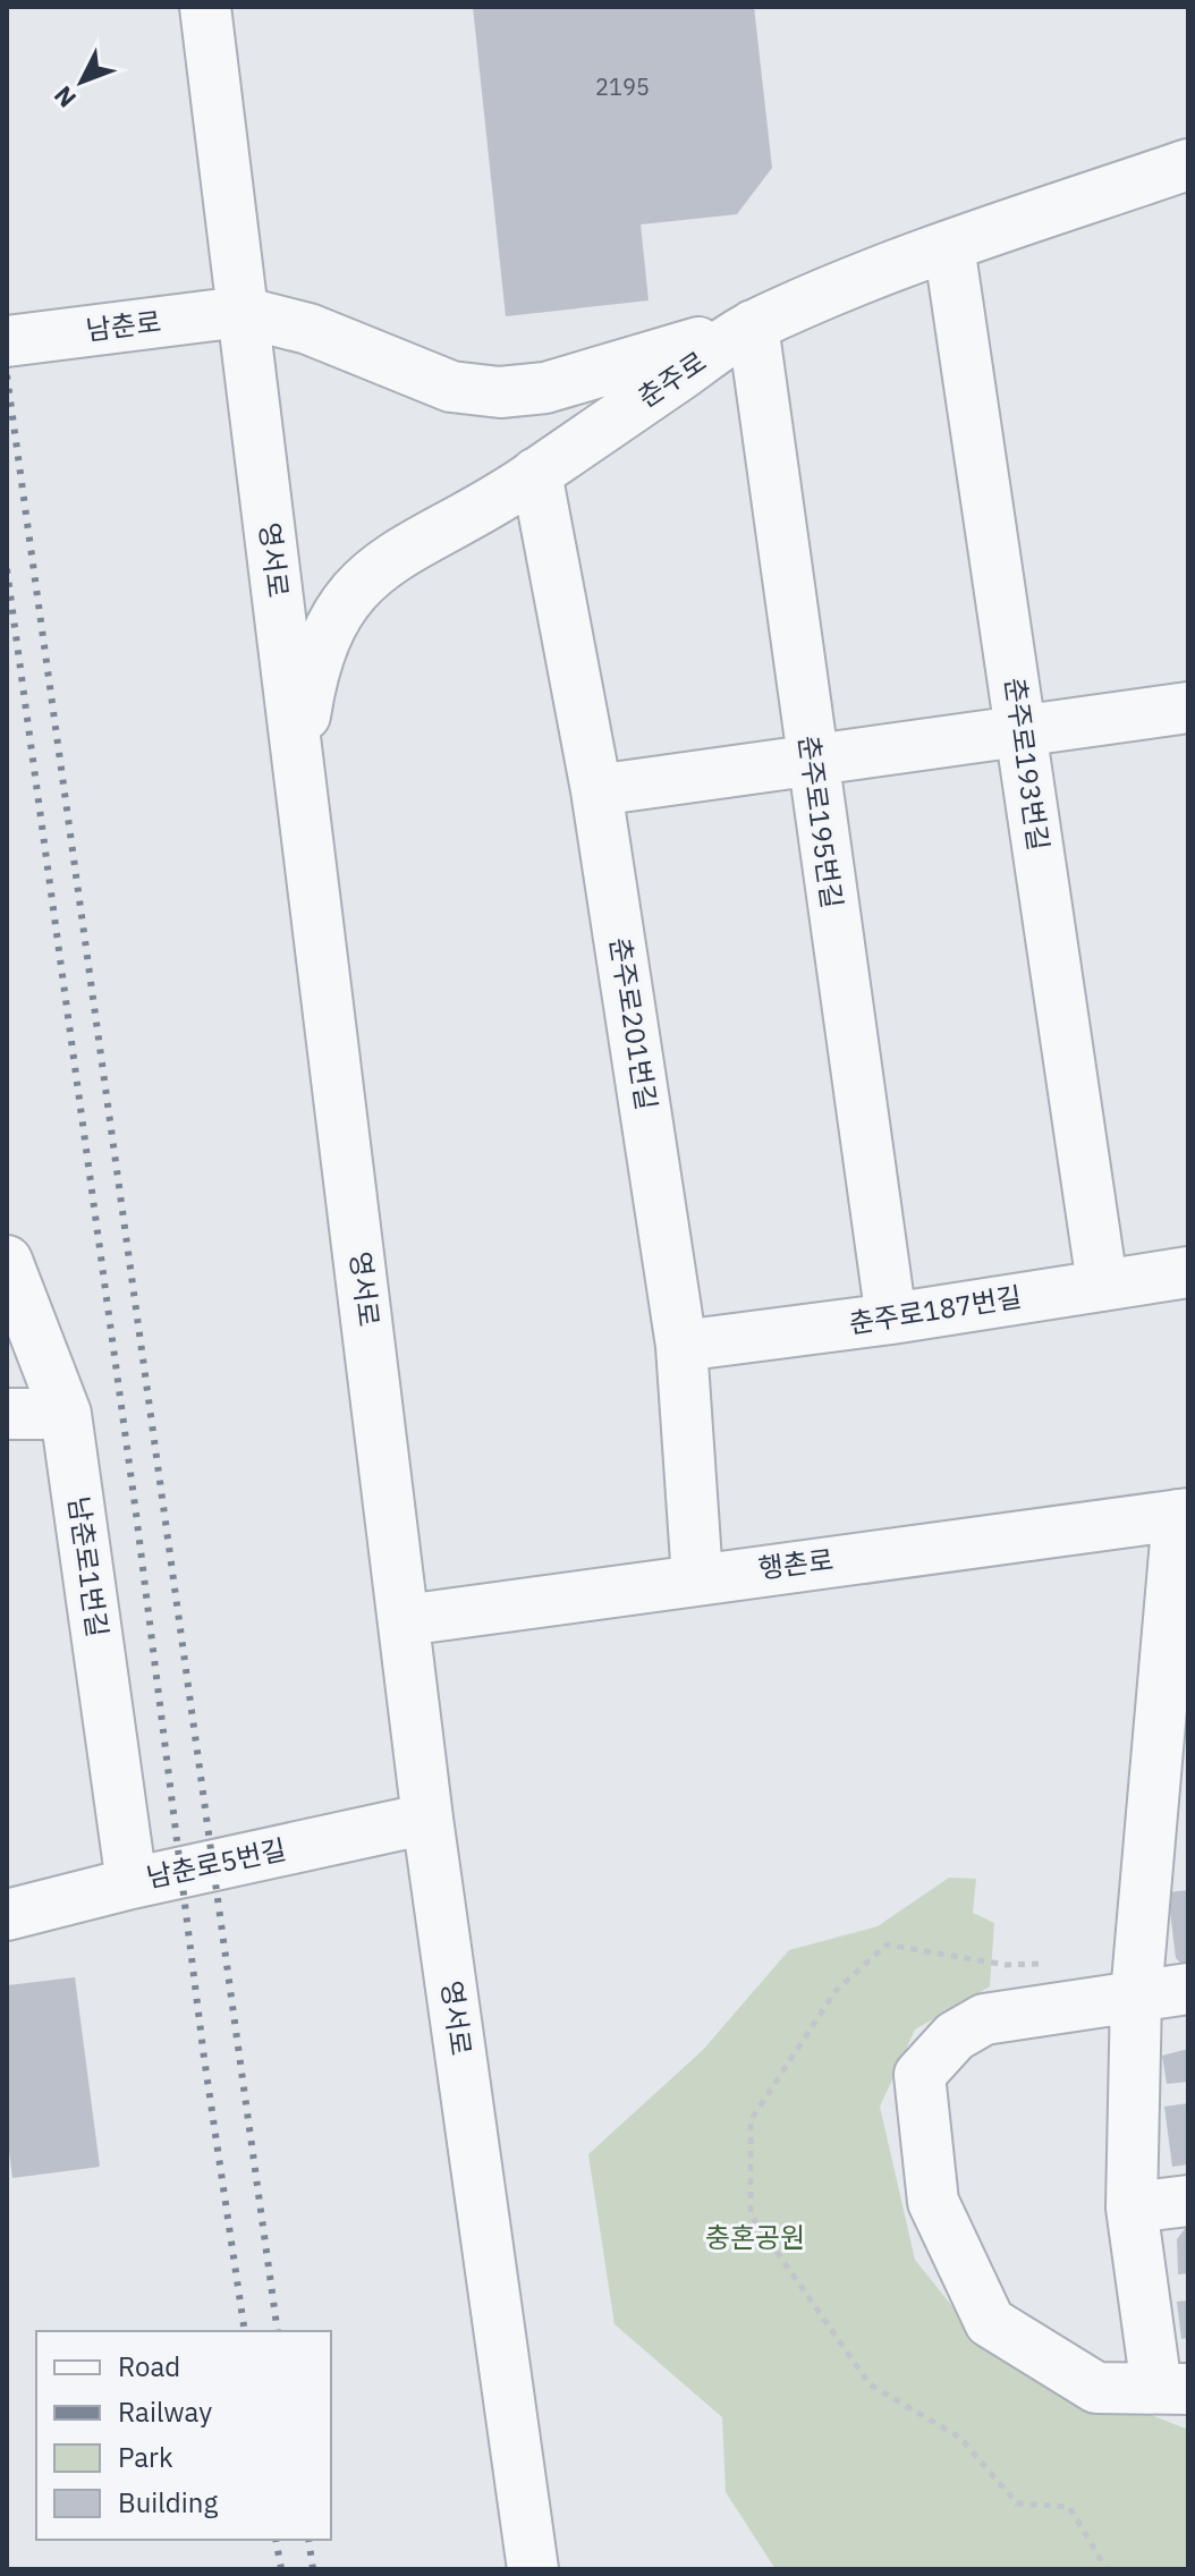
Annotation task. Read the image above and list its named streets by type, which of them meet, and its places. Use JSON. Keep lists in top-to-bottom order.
{
  "streets": {
    "street": [
      "남춘로",
      "춘주로",
      "영서로",
      "춘주로193번길",
      "춘주로195번길",
      "춘주로201번길",
      "춘주로187번길",
      "행촌로",
      "남춘로1번길",
      "남춘로5번길"
    ]
  },
  "crossings": [
    ["남춘로", "영서로"],
    ["춘주로", "영서로"],
    ["춘주로", "춘주로193번길"],
    ["춘주로", "춘주로195번길"],
    ["춘주로", "춘주로201번길"],
    ["영서로", "행촌로"],
    ["영서로", "남춘로5번길"],
    ["춘주로193번길", "춘주로187번길"],
    ["춘주로195번길", "춘주로187번길"],
    ["춘주로201번길", "춘주로187번길"],
    ["춘주로201번길", "행촌로"],
    ["남춘로1번길", "남춘로5번길"]
  ],
  "parks": ["충혼공원"],
  "house_numbers": ["2195"],
  "legend": [
    "Road",
    "Railway",
    "Park",
    "Building"
  ],
  "north": "bottom left"
}
